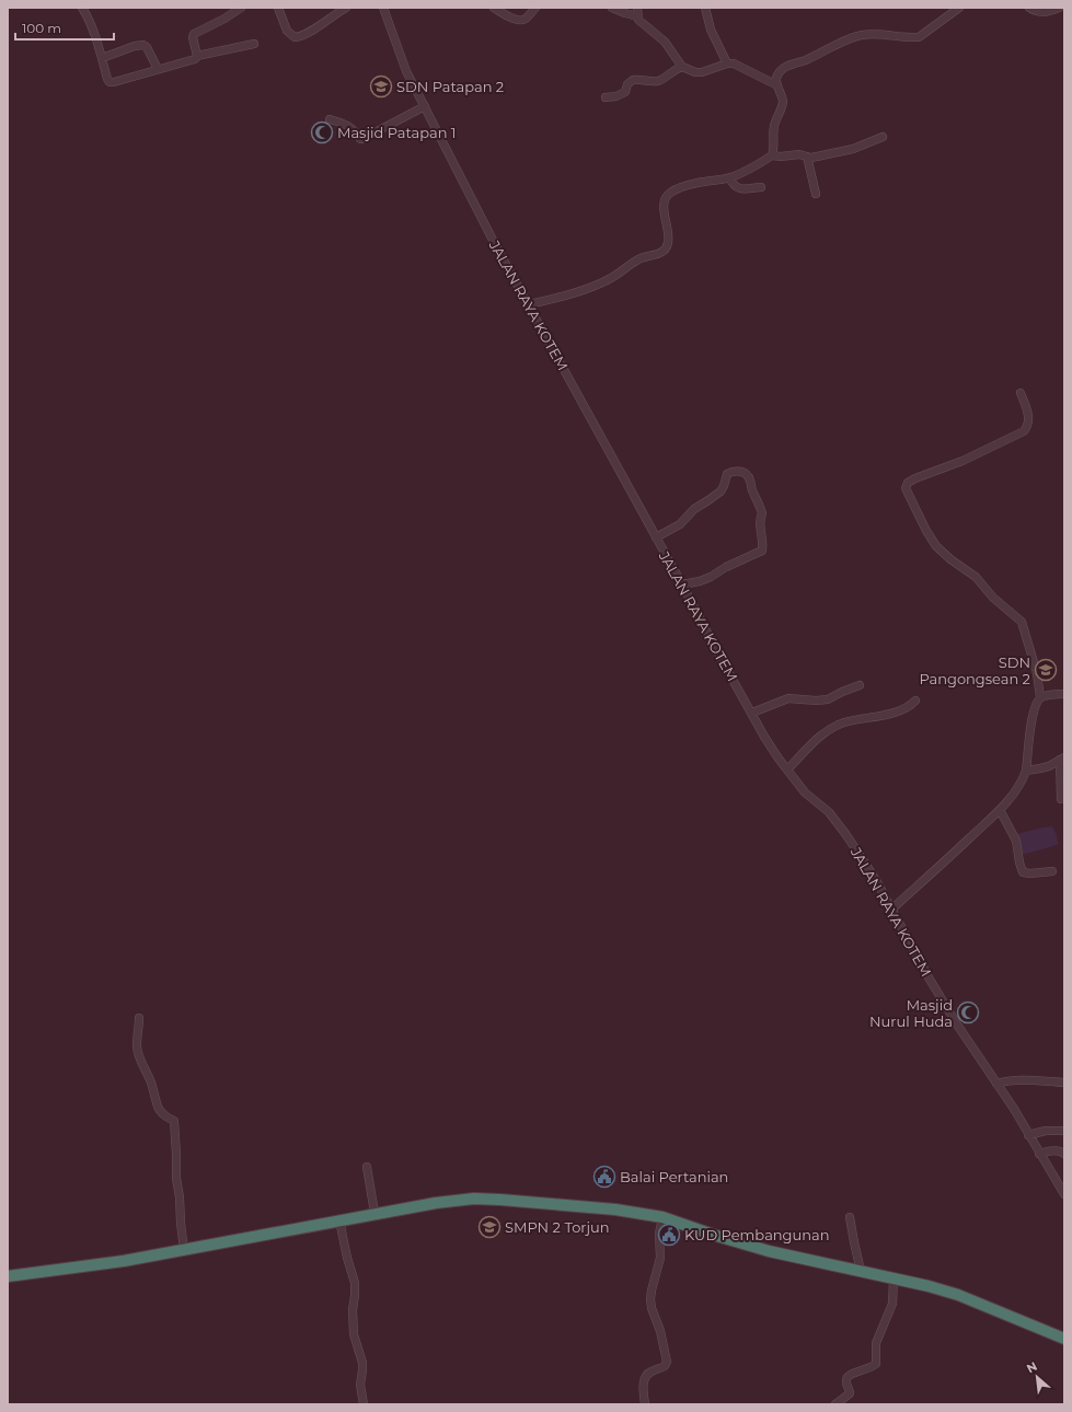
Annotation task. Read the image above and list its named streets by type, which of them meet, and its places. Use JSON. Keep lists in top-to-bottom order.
{
  "streets": {
    "street": ["JALAN RAYA KOTEM"]
  },
  "places": {
    "school or university": ["SDN Patapan 2", "SDN Pangongsean 2", "SMPN 2 Torjun"],
    "mosque": ["Masjid Patapan 1", "Masjid Nurul Huda"],
    "public building": ["Balai Pertanian", "KUD Pembangunan"]
  },
  "scale_bar": "100 m",
  "north": "top left"
}
